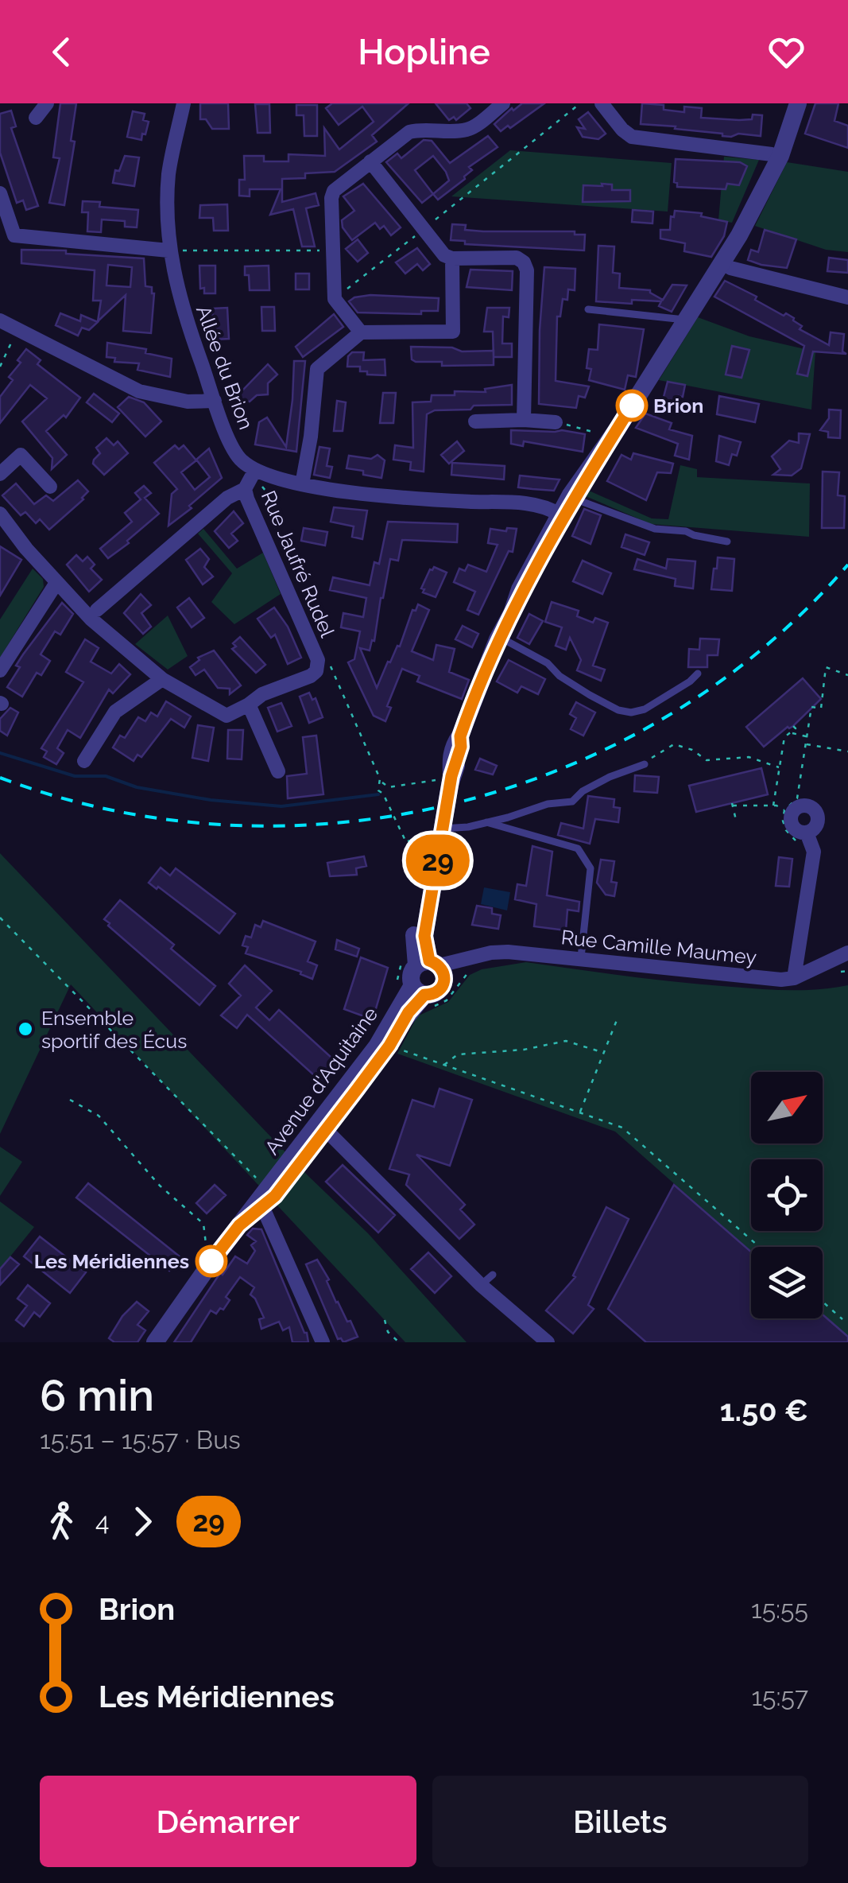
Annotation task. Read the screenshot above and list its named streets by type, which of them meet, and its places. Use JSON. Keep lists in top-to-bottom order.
{
  "streets": {
    "street": [
      "Allée du Brion",
      "Rue Jaufré Rudel",
      "Rue Camille Maumey",
      "Avenue d'Aquitaine"
    ]
  },
  "crossings": [
    ["Allée du Brion", "Rue Jaufré Rudel"]
  ],
  "places": ["Brion", "Ensemble sportif des Écus", "Les Méridiennes"],
  "lines": ["bus line 29"],
  "north": "top right",
  "page": {
    "header": "Hopline",
    "on_map": "29",
    "heading": ["6 min", "15:51 – 15:57 · Bus", "1.50 €"],
    "legs": ["4", "29"],
    "list": [
      {
        "name": "Brion",
        "value": "15:55"
      },
      {
        "name": "Les Méridiennes",
        "value": "15:57"
      }
    ],
    "buttons": ["Démarrer", "Billets"]
  }
}
